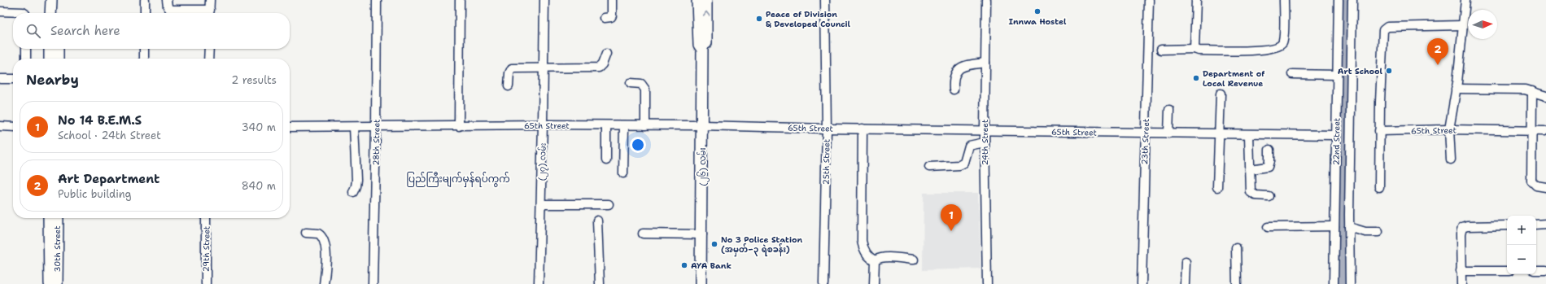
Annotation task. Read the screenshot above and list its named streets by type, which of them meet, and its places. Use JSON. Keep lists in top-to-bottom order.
{
  "streets": {
    "main road": ["(၂၆) လမ်း", "30th Street"],
    "street": [
      "65th Street",
      "23th Street",
      "22nd Street",
      "28th Street",
      "24th Street",
      "(၂၇) လမ်း",
      "25th Street",
      "29th Street"
    ]
  },
  "crossings": [
    ["65th Street", "23th Street"],
    ["65th Street", "22nd Street"],
    ["65th Street", "28th Street"],
    ["65th Street", "24th Street"],
    ["65th Street", "(၂၇) လမ်း"],
    ["65th Street", "25th Street"],
    ["65th Street", "(၂၆) လမ်း"]
  ],
  "districts": ["ပြည်ကြီးမျက်မှန်ရပ်ကွက်"],
  "places": [
    "Innwa Hostel",
    "Peace of Division & Developed Council",
    "Art School",
    "Department of Local Revenue",
    "No 3 Police Station (အမှတ်−၃ ရဲစခန်း)",
    "AYA Bank"
  ],
  "north": "right",
  "page": {
    "search": "Search here",
    "pins": ["2", "1"],
    "heading": ["Nearby", "2 results"],
    "list": [
      {
        "mark": "1",
        "name": "No 14 B.E.M.S",
        "note": "School · 24th Street",
        "value": "340 m"
      },
      {
        "mark": "2",
        "name": "Art Department",
        "note": "Public building",
        "value": "840 m"
      }
    ],
    "map_buttons": ["+", "−"]
  }
}
